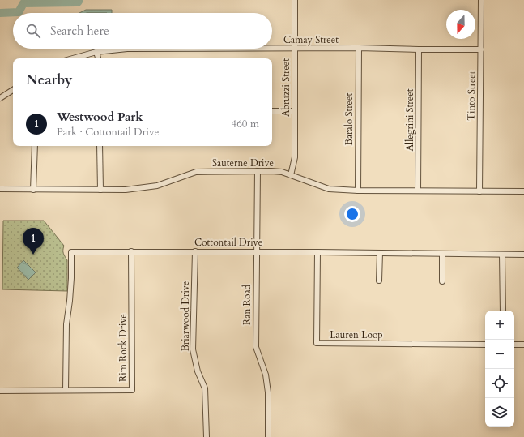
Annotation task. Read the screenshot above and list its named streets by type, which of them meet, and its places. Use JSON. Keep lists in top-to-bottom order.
{
  "streets": {
    "street": [
      "Camay Street",
      "Abruzzi Street",
      "Tinto Street",
      "Baralo Street",
      "Allegrini Street",
      "Sauterne Drive",
      "Cottontail Drive",
      "Ran Road",
      "Briarwood Drive",
      "Lauren Loop",
      "Rim Rock Drive"
    ]
  },
  "crossings": [
    ["Camay Street", "Abruzzi Street"],
    ["Camay Street", "Tinto Street"],
    ["Camay Street", "Baralo Street"],
    ["Camay Street", "Allegrini Street"],
    ["Abruzzi Street", "Sauterne Drive"],
    ["Tinto Street", "Sauterne Drive"],
    ["Baralo Street", "Sauterne Drive"],
    ["Allegrini Street", "Sauterne Drive"],
    ["Sauterne Drive", "Ran Road"],
    ["Cottontail Drive", "Ran Road"],
    ["Cottontail Drive", "Briarwood Drive"],
    ["Cottontail Drive", "Lauren Loop"],
    ["Cottontail Drive", "Rim Rock Drive"]
  ],
  "north": "bottom",
  "page": {
    "search": "Search here",
    "heading": "Nearby",
    "list": [
      {
        "mark": "1",
        "name": "Westwood Park",
        "note": "Park · Cottontail Drive",
        "value": "460 m"
      }
    ],
    "pins": "1",
    "map_buttons": ["+", "−"]
  }
}
